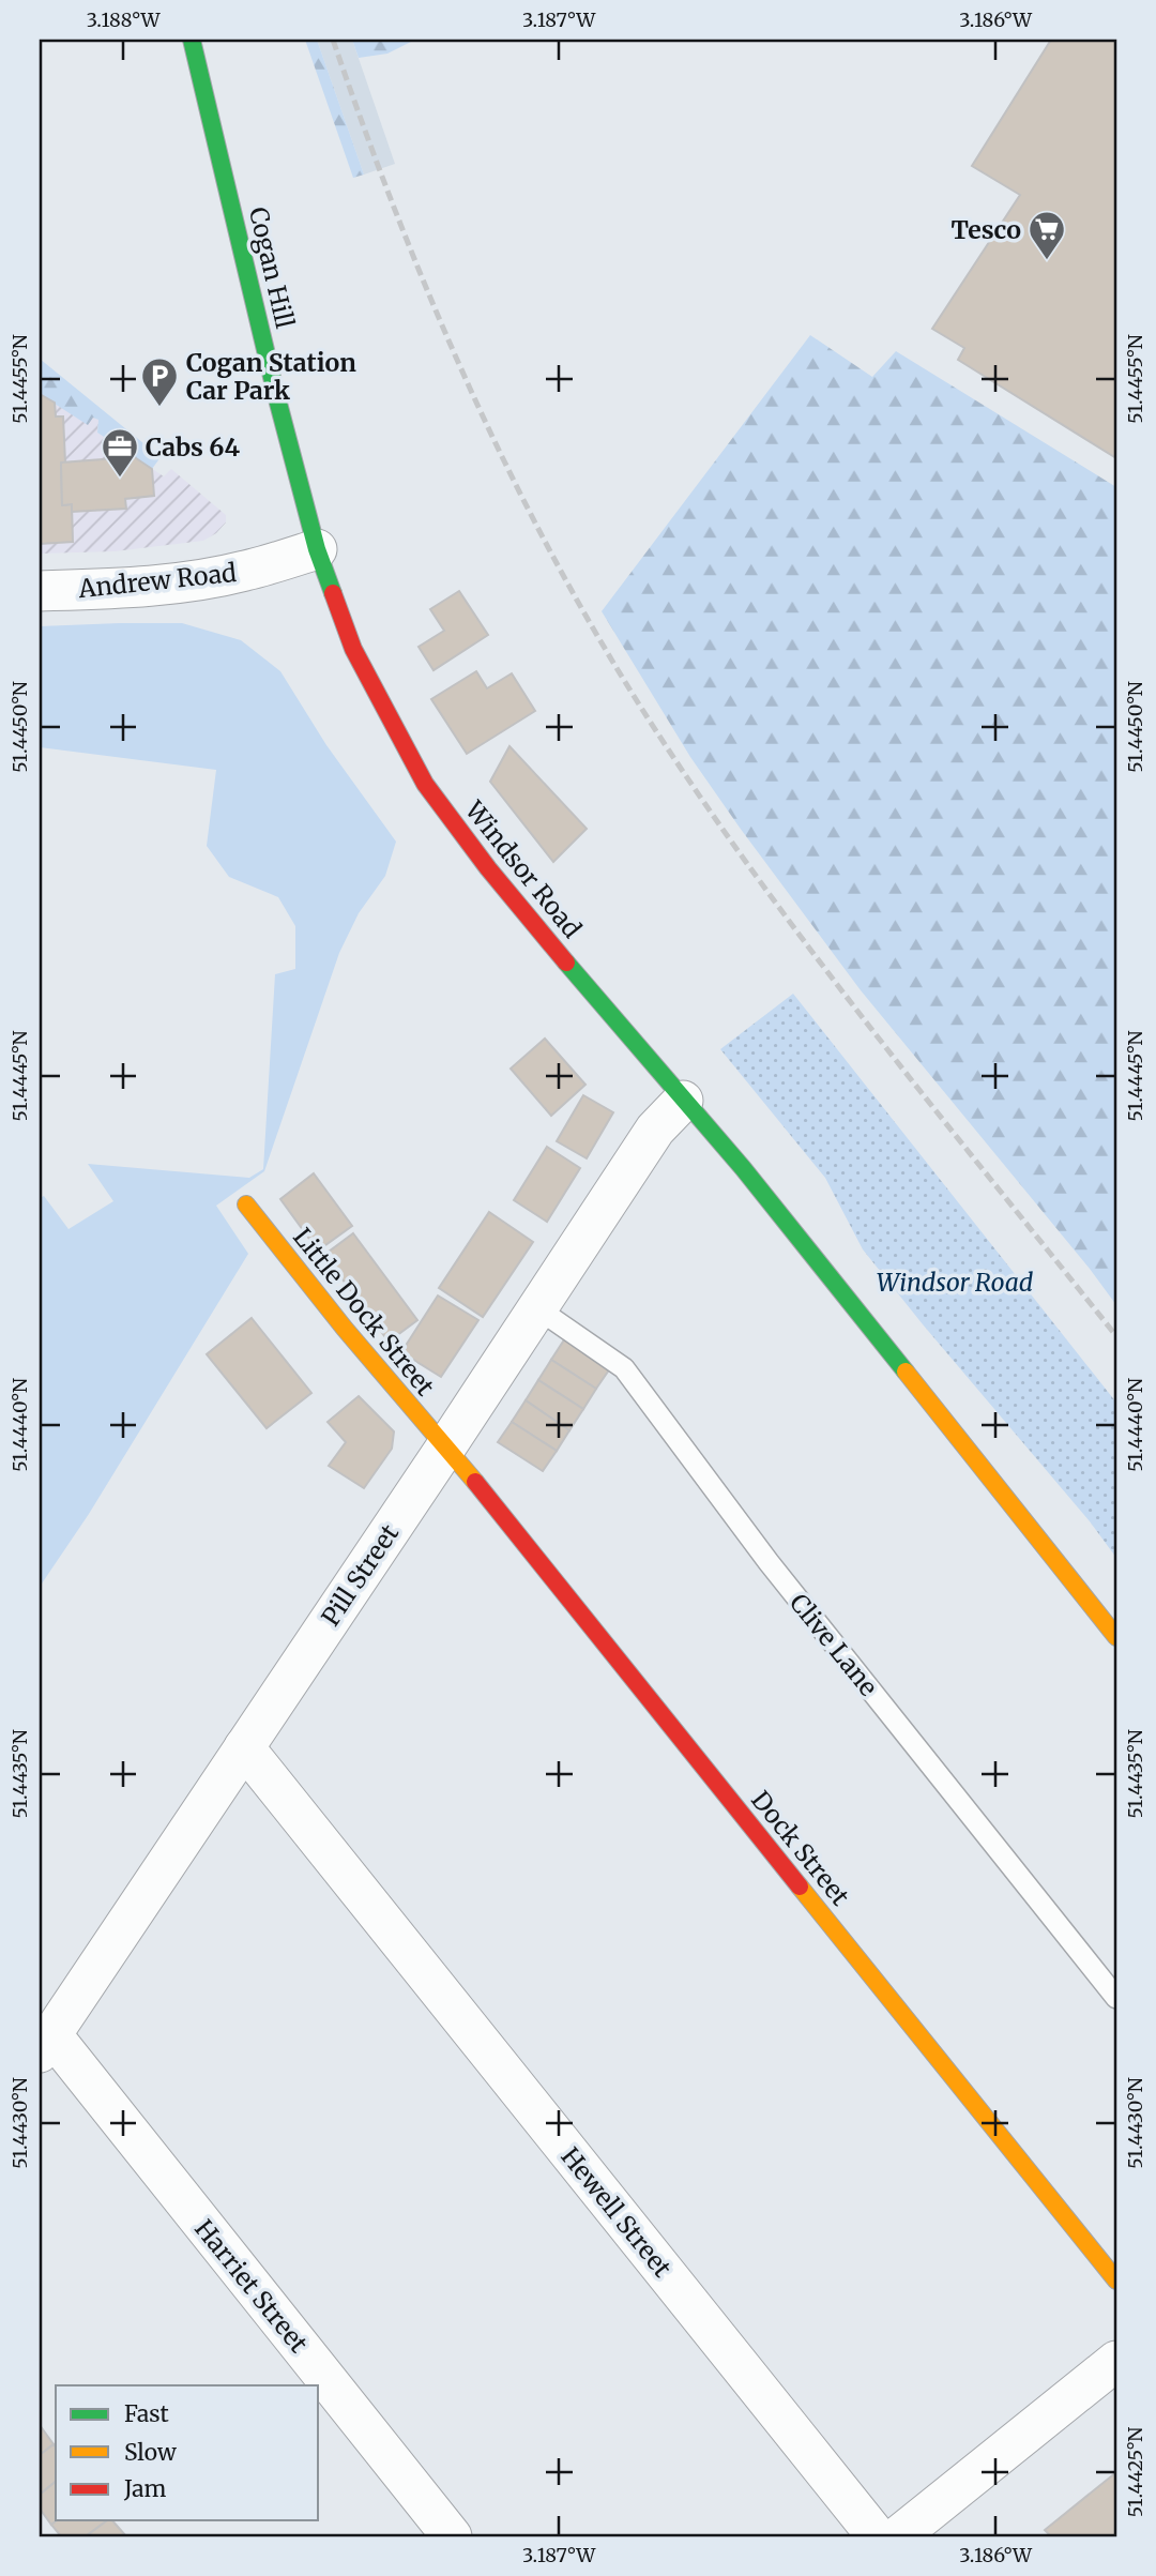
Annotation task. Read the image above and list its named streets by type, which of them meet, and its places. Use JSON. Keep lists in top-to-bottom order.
{
  "streets": {
    "main road": [
      "Cogan Hill",
      "Windsor Road",
      "Little Dock Street",
      "Dock Street"
    ],
    "street": [
      "Andrew Road",
      "Pill Street",
      "Hewell Street",
      "Harriet Street"
    ],
    "lane": ["Clive Lane"]
  },
  "crossings": [
    ["Cogan Hill", "Andrew Road"],
    ["Cogan Hill", "Windsor Road"],
    ["Andrew Road", "Windsor Road"],
    ["Windsor Road", "Pill Street"],
    ["Little Dock Street", "Pill Street"],
    ["Little Dock Street", "Dock Street"],
    ["Pill Street", "Clive Lane"],
    ["Pill Street", "Dock Street"],
    ["Pill Street", "Hewell Street"],
    ["Pill Street", "Harriet Street"]
  ],
  "parks": ["Windsor Road"],
  "places": {
    "supermarket": ["Tesco"],
    "parking": ["Cogan Station Car Park"],
    "office": ["Cabs 64"]
  },
  "legend": ["Fast", "Slow", "Jam"],
  "coordinates": [
    "3.188°W",
    "3.187°W",
    "3.186°W",
    "51.4455°N",
    "51.4450°N",
    "51.4445°N",
    "51.4440°N",
    "51.4435°N",
    "51.4430°N",
    "51.4425°N"
  ]
}
